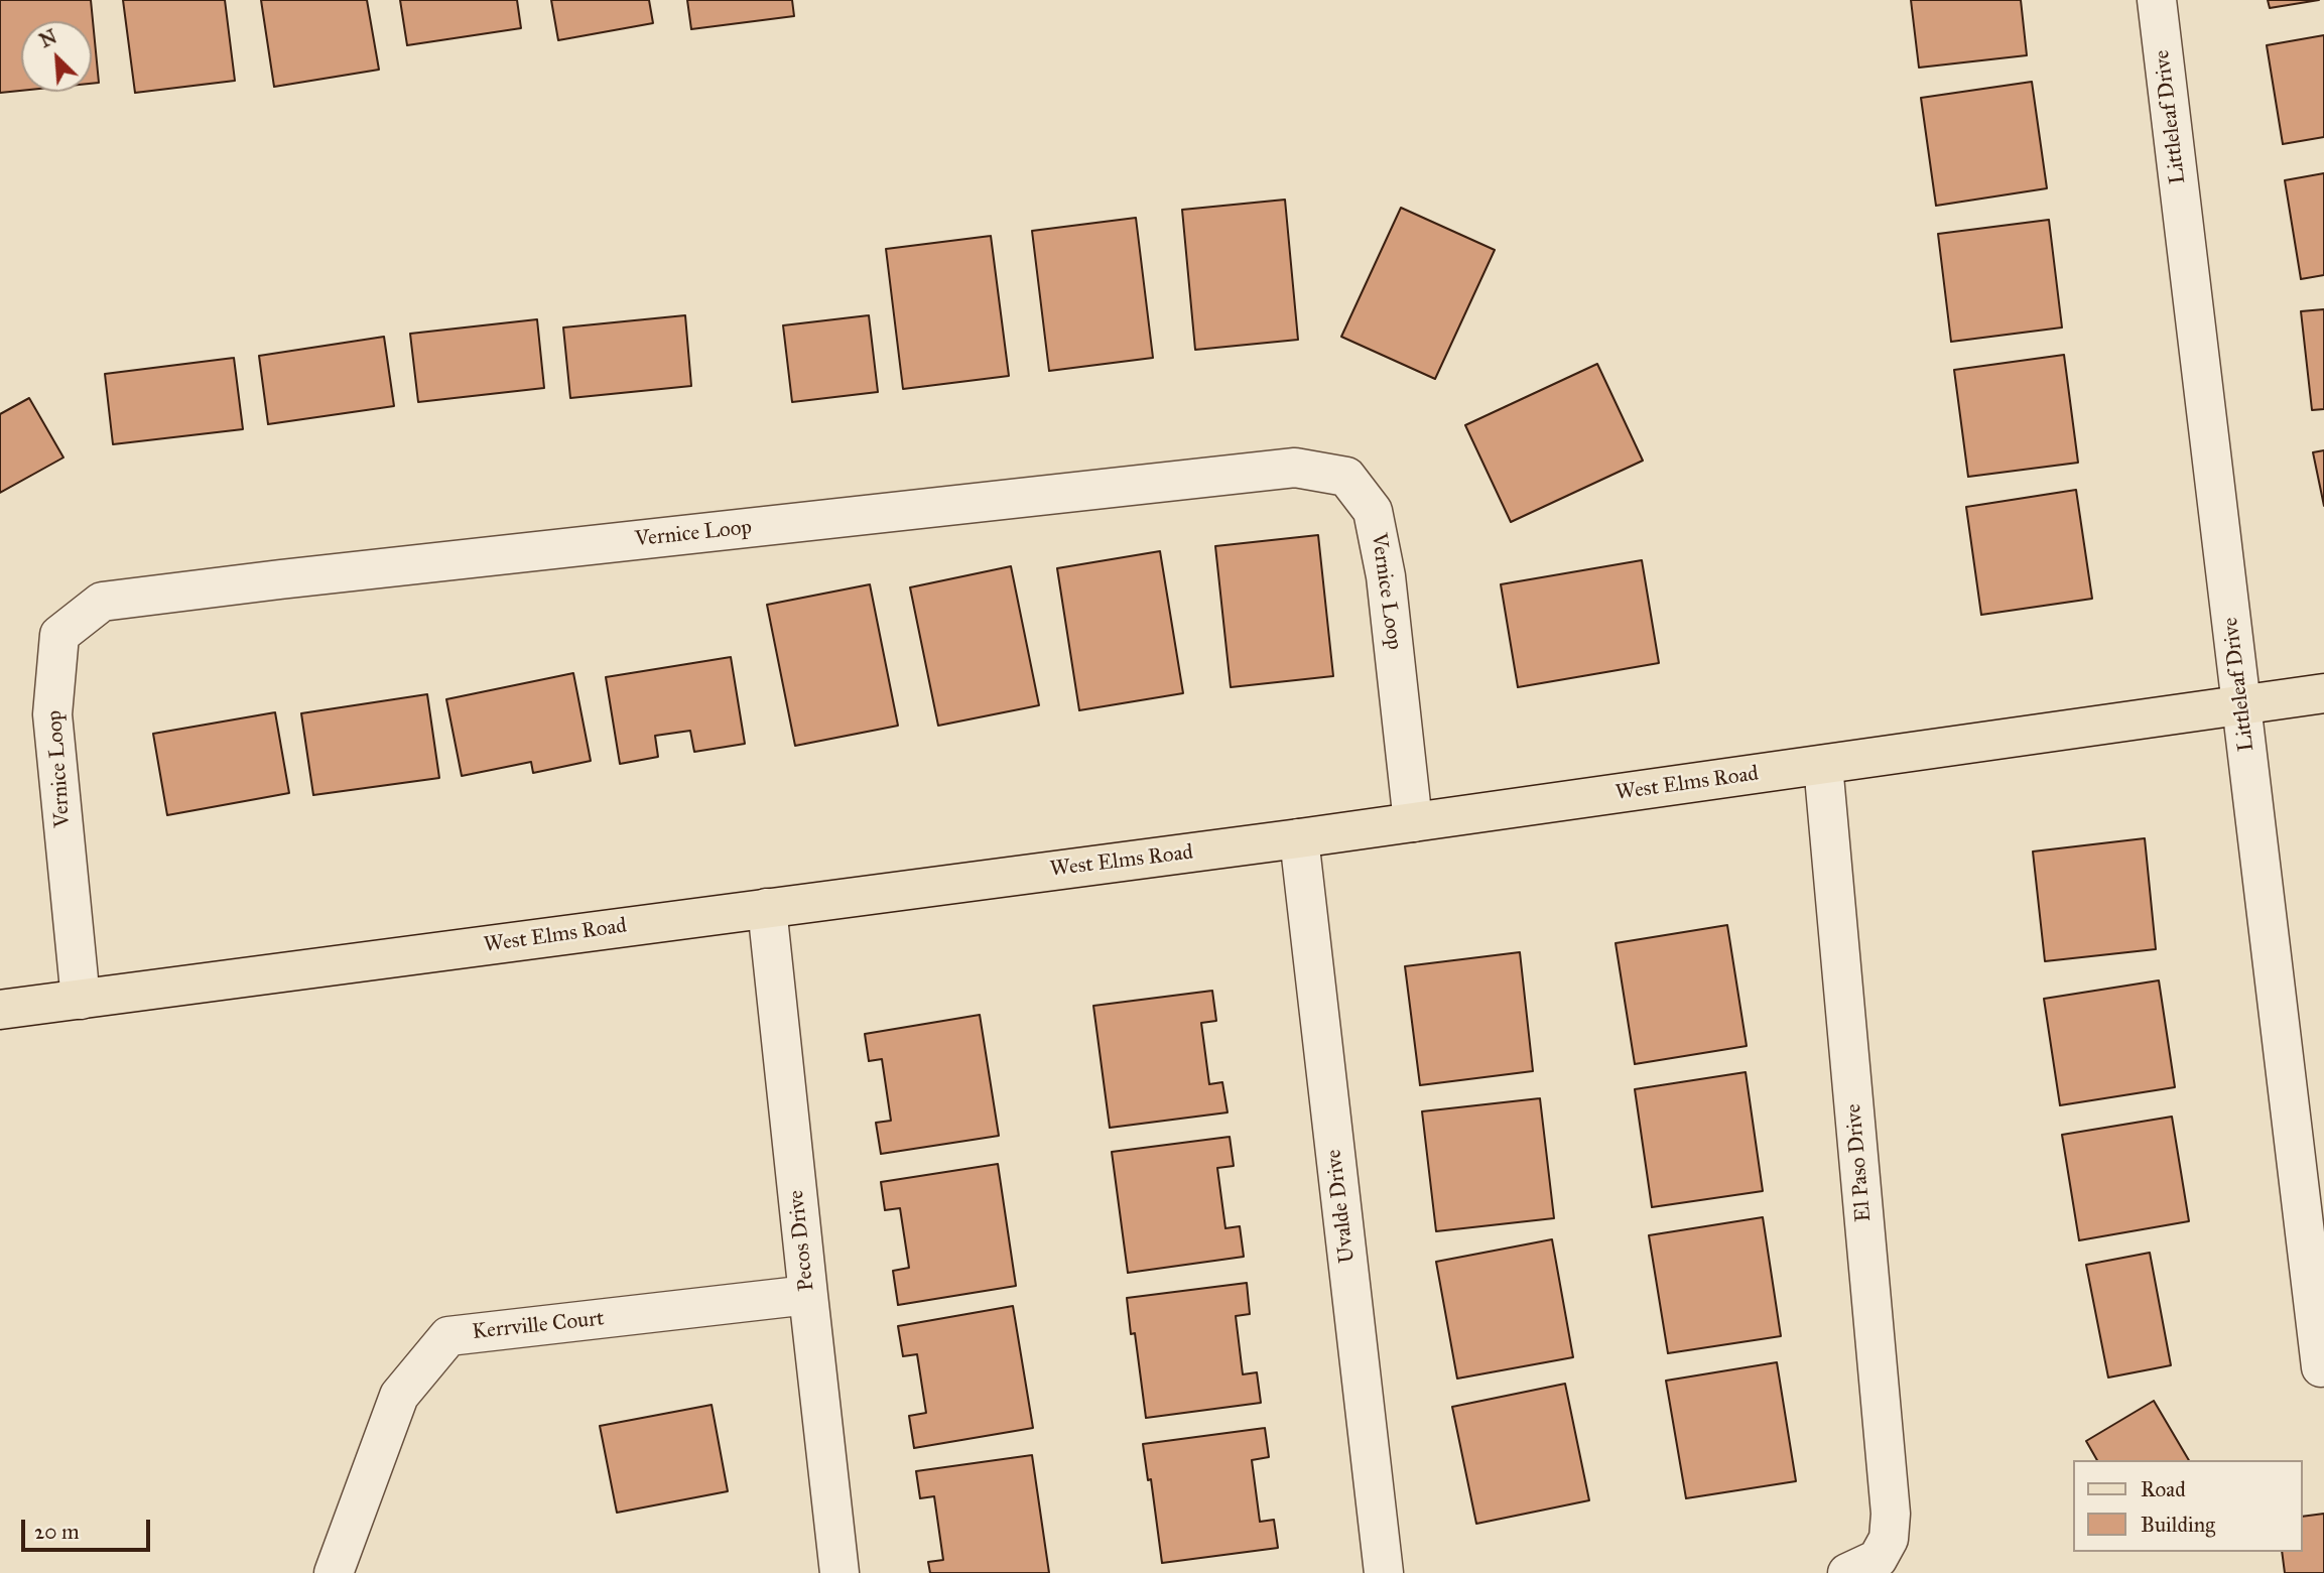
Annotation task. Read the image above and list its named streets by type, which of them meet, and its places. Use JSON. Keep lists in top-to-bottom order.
{
  "streets": {
    "main road": ["West Elms Road"],
    "street": [
      "Littleleaf Drive",
      "Vernice Loop",
      "El Paso Drive",
      "Uvalde Drive",
      "Pecos Drive",
      "Kerrville Court"
    ]
  },
  "crossings": [
    ["Littleleaf Drive", "West Elms Road"],
    ["Vernice Loop", "West Elms Road"],
    ["West Elms Road", "El Paso Drive"],
    ["West Elms Road", "Uvalde Drive"],
    ["West Elms Road", "Pecos Drive"],
    ["Pecos Drive", "Kerrville Court"]
  ],
  "legend": ["Road", "Building"],
  "scale_bar": "20 m",
  "north": "top left"
}
